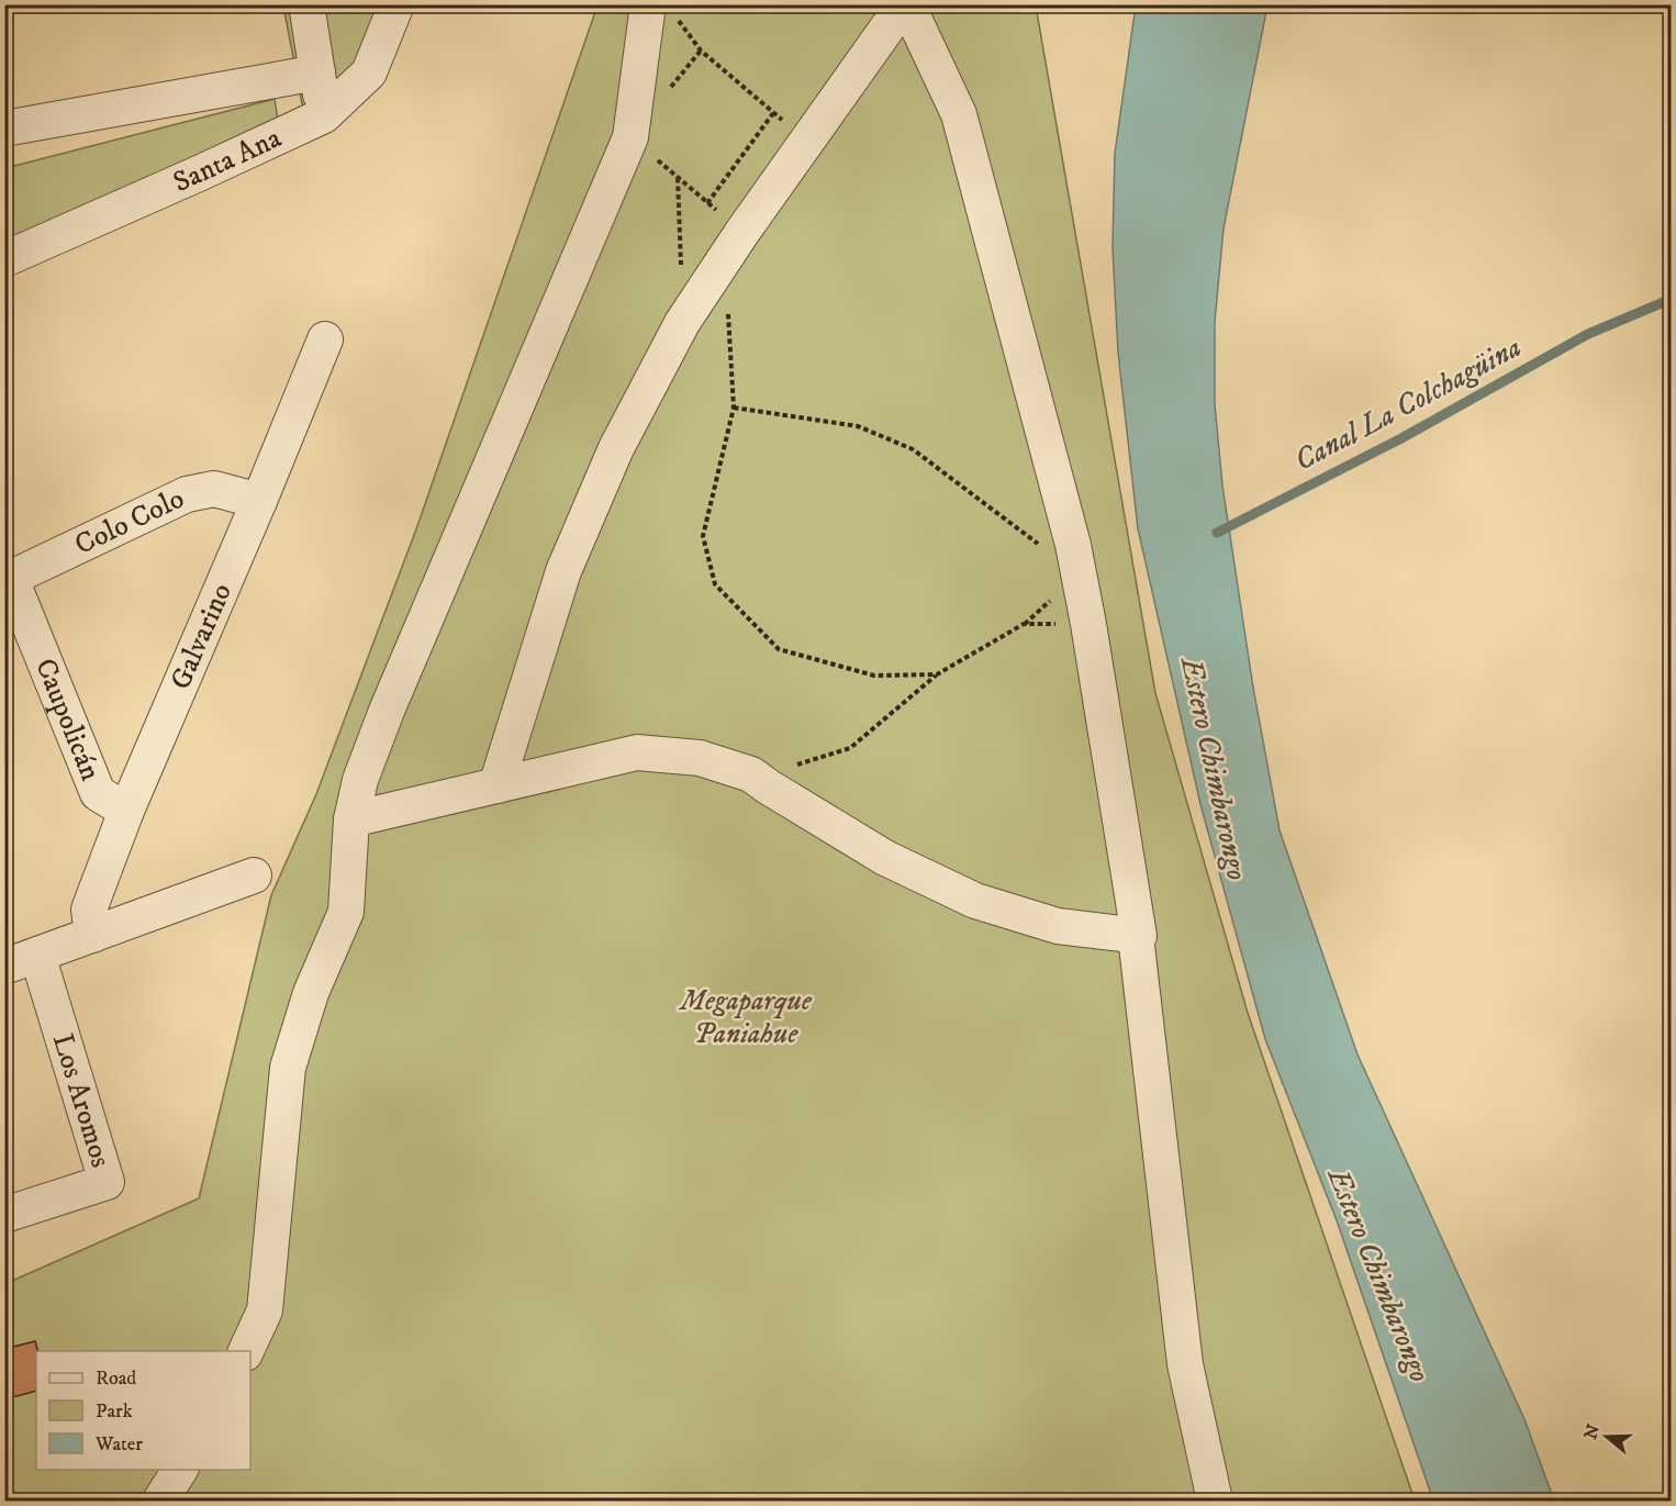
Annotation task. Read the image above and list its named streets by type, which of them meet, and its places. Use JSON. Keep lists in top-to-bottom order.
{
  "streets": {
    "street": [
      "Santa Ana",
      "Colo Colo",
      "Galvarino",
      "Caupolicán",
      "Los Aromos"
    ]
  },
  "crossings": [
    ["Colo Colo", "Galvarino"],
    ["Colo Colo", "Caupolicán"],
    ["Galvarino", "Caupolicán"]
  ],
  "water": ["Canal La Colchagüina", "Estero Chimbarongo"],
  "parks": ["Megaparque Paniahue"],
  "legend": ["Road", "Park", "Water"],
  "north": "left"
}
